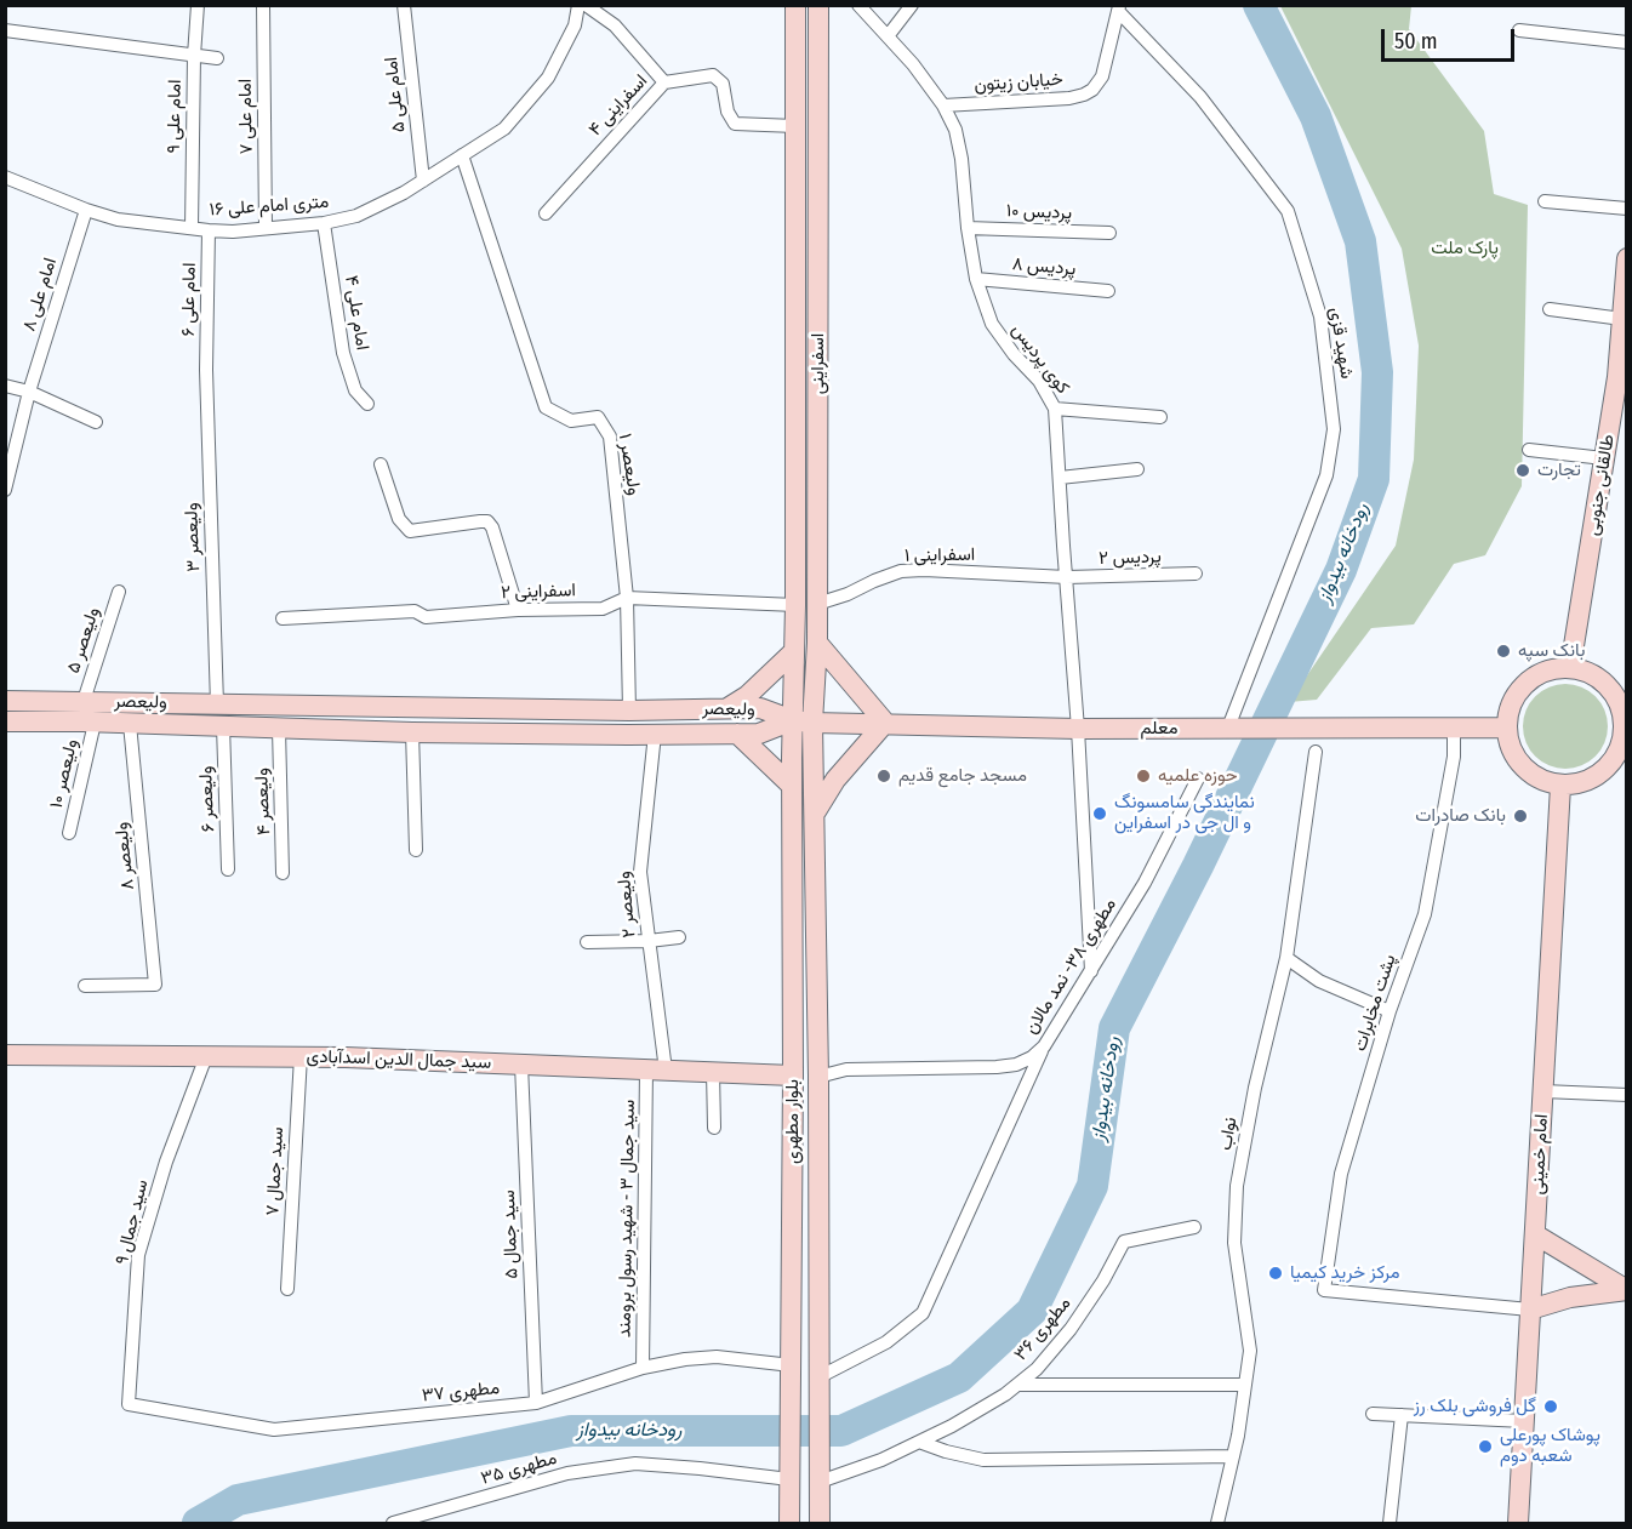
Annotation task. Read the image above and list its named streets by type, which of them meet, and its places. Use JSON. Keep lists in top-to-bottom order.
{
  "streets": {
    "main road": [
      "اسفراینی",
      "طالقانی جنوبی",
      "ولیعصر",
      "معلم",
      "سید جمال الدین اسدآبادی",
      "بلوار مطهری",
      "امام خمینی"
    ],
    "street": [
      "خیابان زیتون",
      "امام علی ۵",
      "اسفراینی ۴",
      "امام علی ۹",
      "امام علی ۷",
      "۱۶ متری امام علی",
      "پردیس ۱۰",
      "پردیس ۸",
      "امام علی ۸",
      "امام علی ۶",
      "امام علی ۴",
      "شهید قزی",
      "کوی پردیس",
      "ولیعصر ۱",
      "ولیعصر ۳",
      "اسفراینی ۱",
      "پردیس ۲",
      "اسفراینی ۲",
      "ولیعصر ۵",
      "ولیعصر ۱۰",
      "ولیعصر ۶",
      "ولیعصر ۴",
      "ولیعصر ۸",
      "ولیعصر ۲",
      "مطهری ۳۸- نمد مالان",
      "پشت مخابرات",
      "نواب",
      "سید جمال ۷",
      "سید جمال ۳ - شهید رسول برومند",
      "سید جمال ۹",
      "سید جمال ۵",
      "مطهری ۳۶",
      "مطهری ۳۷",
      "مطهری ۳۵"
    ]
  },
  "crossings": [
    ["خیابان زیتون", "شهید قزی"],
    ["خیابان زیتون", "کوی پردیس"],
    ["امام علی ۵", "۱۶ متری امام علی"],
    ["اسفراینی ۴", "اسفراینی"],
    ["امام علی ۹", "۱۶ متری امام علی"],
    ["امام علی ۷", "۱۶ متری امام علی"],
    ["۱۶ متری امام علی", "امام علی ۸"],
    ["۱۶ متری امام علی", "امام علی ۶"],
    ["۱۶ متری امام علی", "امام علی ۴"],
    ["۱۶ متری امام علی", "ولیعصر ۱"],
    ["پردیس ۱۰", "کوی پردیس"],
    ["پردیس ۸", "کوی پردیس"],
    ["امام علی ۶", "ولیعصر ۳"],
    ["شهید قزی", "معلم"],
    ["کوی پردیس", "اسفراینی ۱"],
    ["کوی پردیس", "پردیس ۲"],
    ["کوی پردیس", "معلم"],
    ["کوی پردیس", "مطهری ۳۸- نمد مالان"],
    ["اسفراینی", "اسفراینی ۱"],
    ["اسفراینی", "اسفراینی ۲"],
    ["اسفراینی", "ولیعصر"],
    ["اسفراینی", "معلم"],
    ["اسفراینی", "بلوار مطهری"],
    ["ولیعصر ۱", "اسفراینی ۲"],
    ["ولیعصر ۱", "ولیعصر"],
    ["طالقانی جنوبی", "معلم"],
    ["طالقانی جنوبی", "امام خمینی"],
    ["ولیعصر ۳", "ولیعصر"],
    ["اسفراینی ۱", "پردیس ۲"],
    ["ولیعصر ۵", "ولیعصر"],
    ["ولیعصر ۵", "ولیعصر ۱۰"],
    ["ولیعصر", "معلم"],
    ["ولیعصر", "ولیعصر ۱۰"],
    ["ولیعصر", "ولیعصر ۶"],
    ["ولیعصر", "ولیعصر ۴"],
    ["ولیعصر", "ولیعصر ۸"],
    ["ولیعصر", "ولیعصر ۲"],
    ["ولیعصر", "بلوار مطهری"],
    ["معلم", "پشت مخابرات"],
    ["معلم", "بلوار مطهری"],
    ["معلم", "امام خمینی"],
    ["ولیعصر ۲", "سید جمال الدین اسدآبادی"],
    ["ولیعصر ۲", "سید جمال ۳ - شهید رسول برومند"],
    ["مطهری ۳۸- نمد مالان", "بلوار مطهری"],
    ["پشت مخابرات", "امام خمینی"],
    ["سید جمال الدین اسدآبادی", "بلوار مطهری"],
    ["سید جمال الدین اسدآبادی", "سید جمال ۷"],
    ["سید جمال الدین اسدآبادی", "سید جمال ۳ - شهید رسول برومند"],
    ["سید جمال الدین اسدآبادی", "سید جمال ۹"],
    ["سید جمال الدین اسدآبادی", "سید جمال ۵"],
    ["بلوار مطهری", "مطهری ۳۶"],
    ["بلوار مطهری", "مطهری ۳۷"],
    ["بلوار مطهری", "مطهری ۳۵"],
    ["سید جمال ۳ - شهید رسول برومند", "مطهری ۳۷"],
    ["سید جمال ۹", "مطهری ۳۷"],
    ["سید جمال ۵", "مطهری ۳۷"]
  ],
  "water": ["رودخانه بیدواز"],
  "parks": ["پارک ملت"],
  "places": [
    "تجارت",
    "بانک سپه",
    "مسجد جامع قدیم",
    "حوزه علمیه",
    "نمایندگی سامسونگ و ال جی در اسفراین",
    "بانک صادرات",
    "مرکز خرید کیمیا",
    "گل فروشی بلک رز",
    "پوشاک پورعلی شعبه دوم"
  ],
  "scale_bar": "50 m"
}
